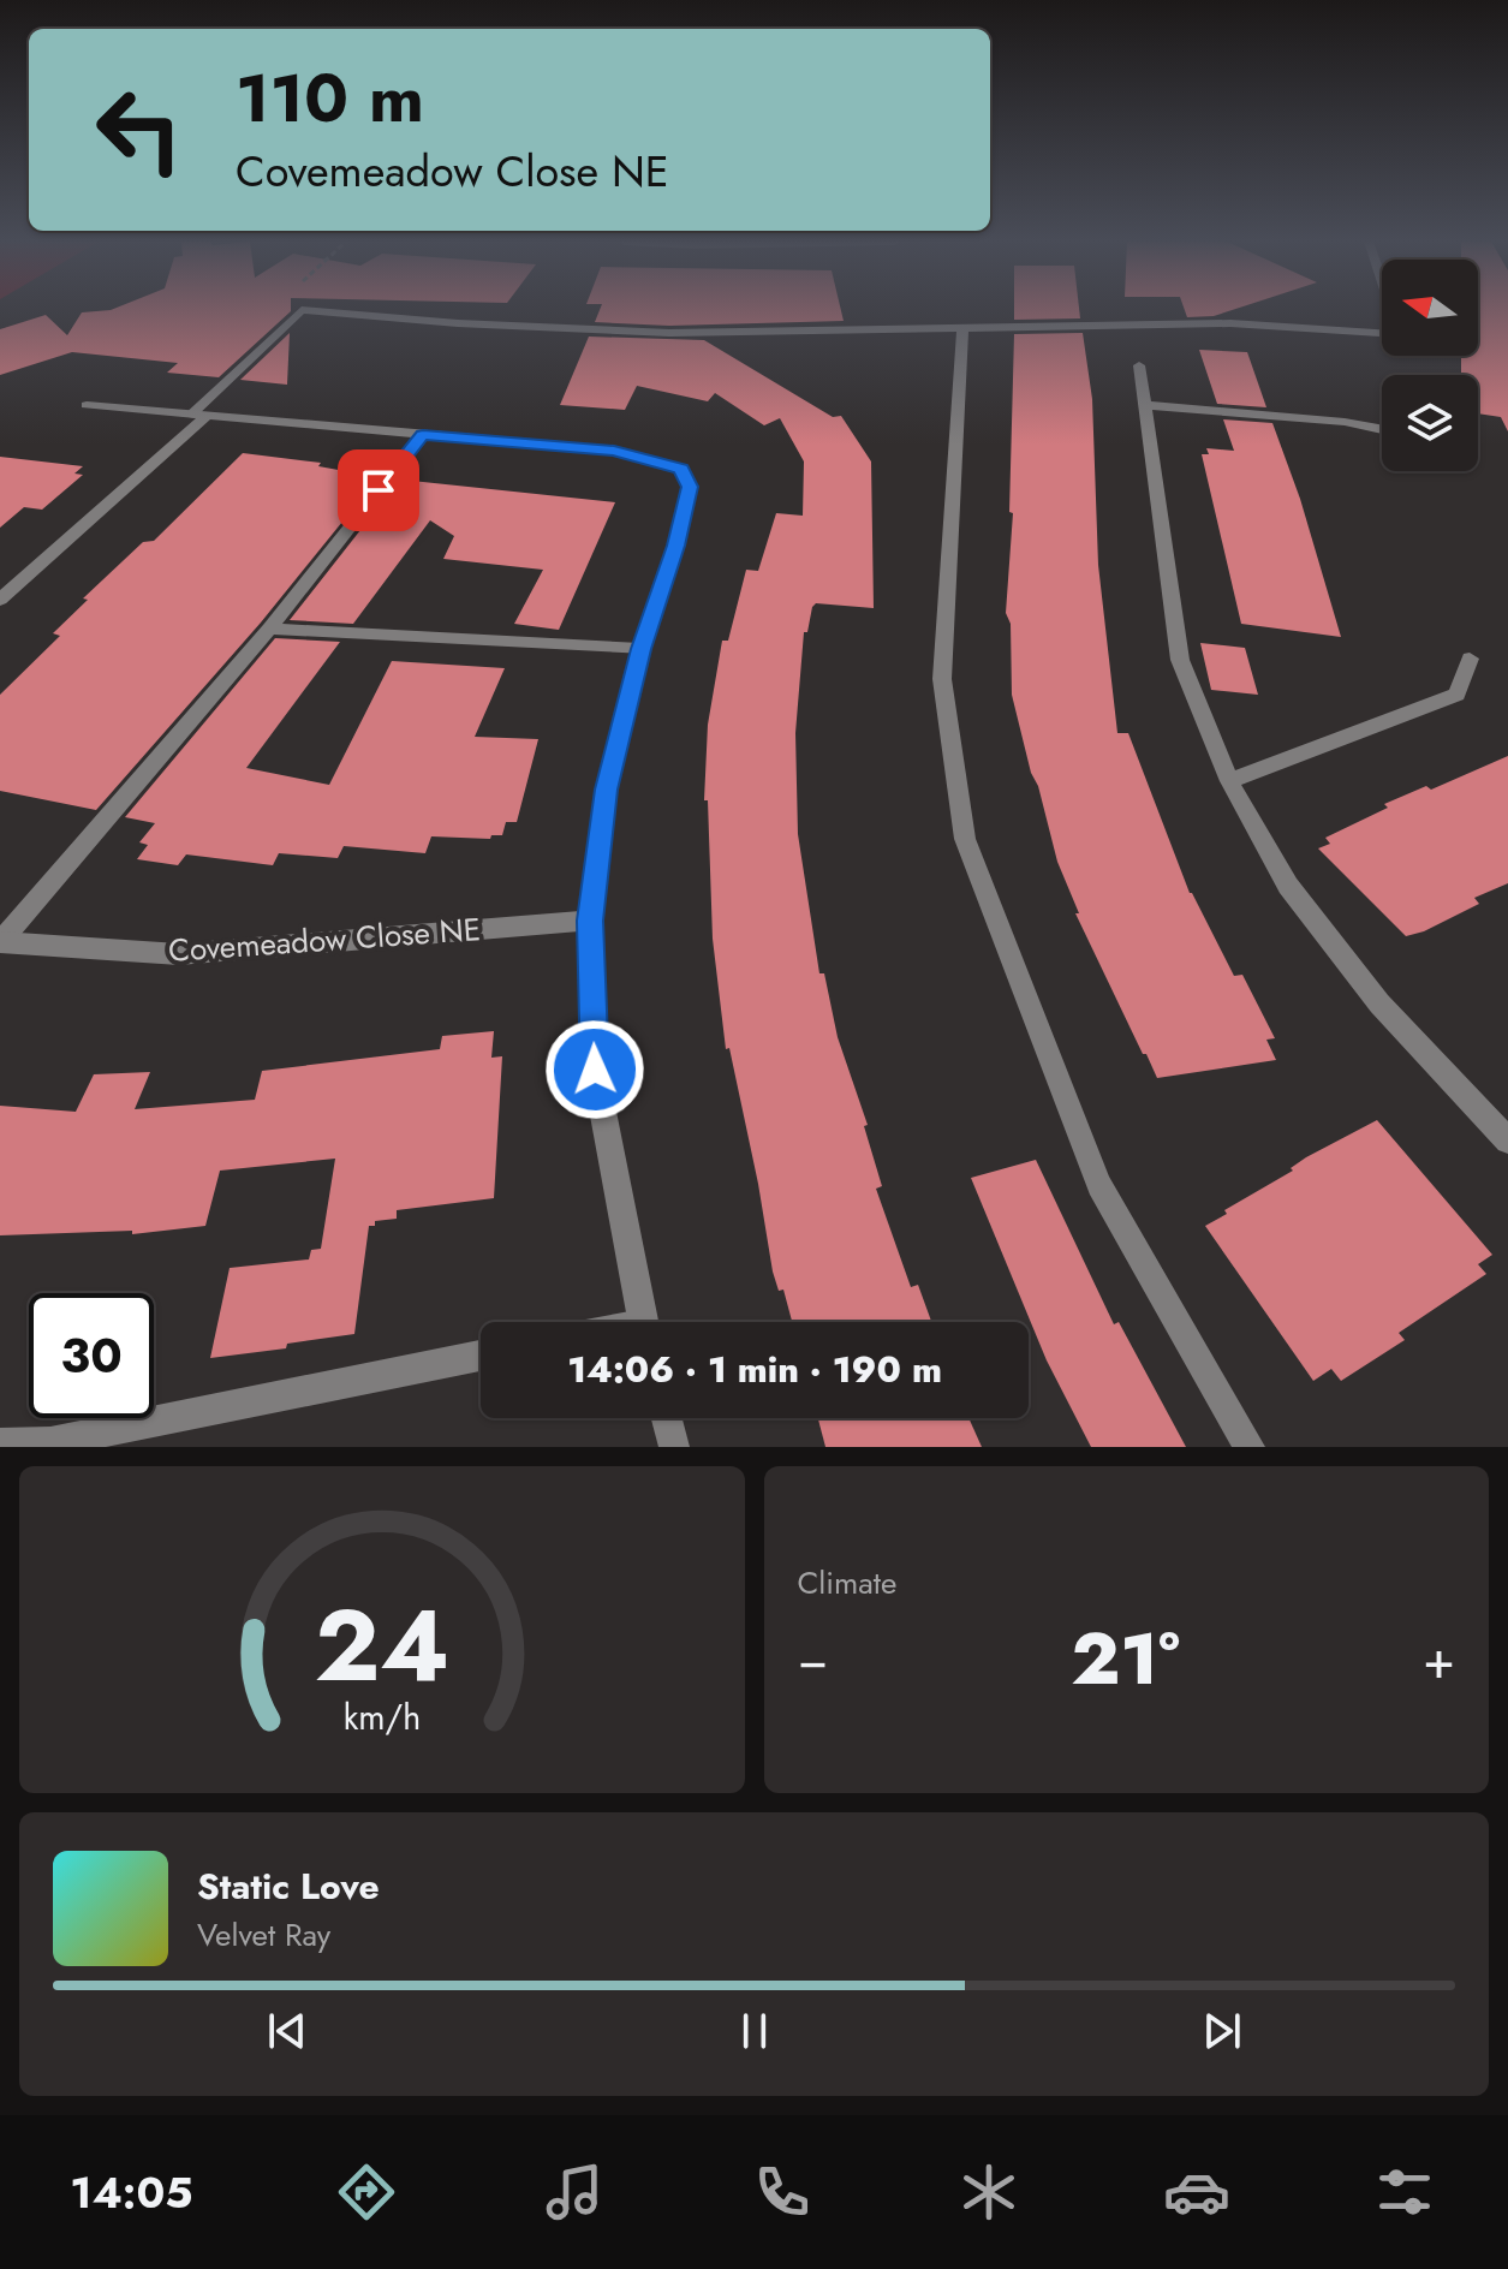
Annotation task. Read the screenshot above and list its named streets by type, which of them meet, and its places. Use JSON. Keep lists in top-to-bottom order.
{
  "streets": {
    "street": ["Covemeadow Close NE"]
  },
  "north": "left",
  "page": {
    "turn": ["110 m", "Covemeadow Close NE"],
    "limit": "30",
    "trip": "14:06 · 1 min · 190 m",
    "tile": "Climate",
    "heat": ["−", "21°", "+"],
    "song": ["Static Love", "Velvet Ray"],
    "tabs": "14:05",
    "gauge": ["24", "km/h"]
  }
}
